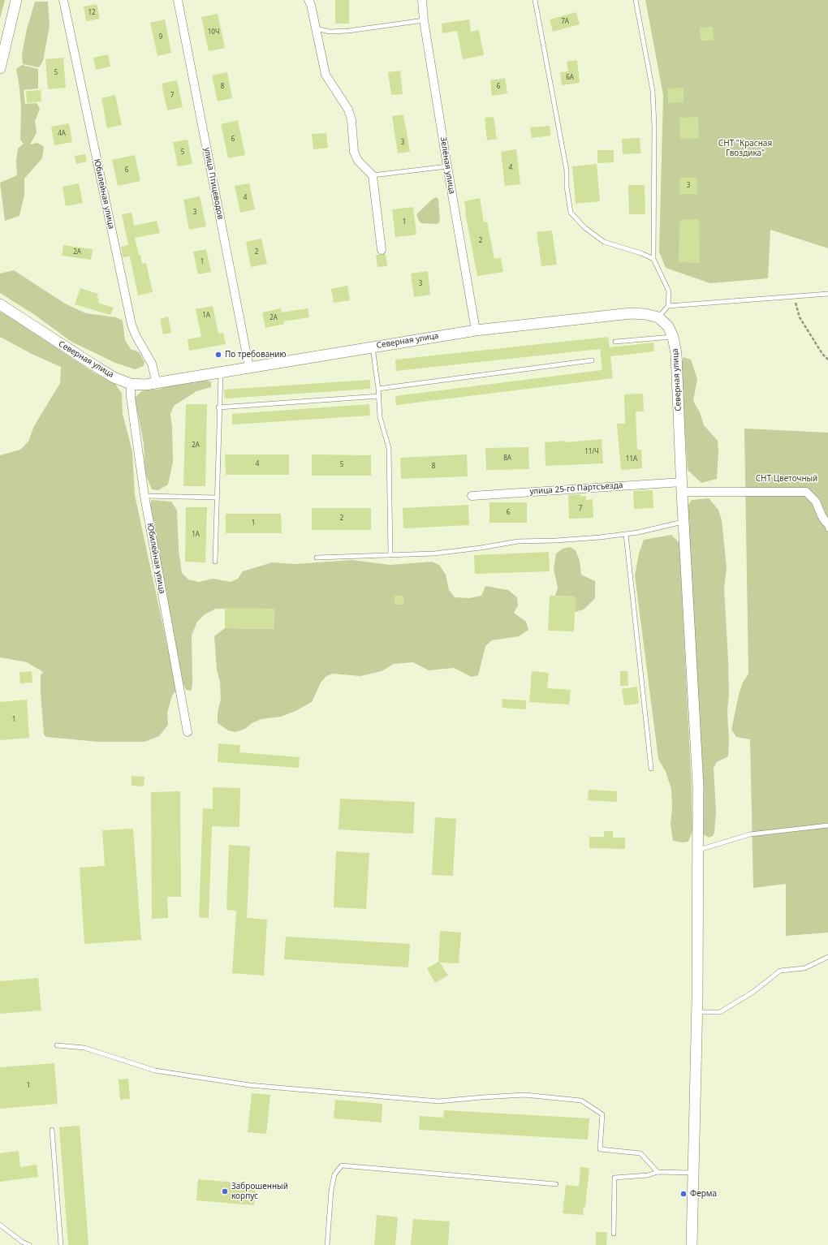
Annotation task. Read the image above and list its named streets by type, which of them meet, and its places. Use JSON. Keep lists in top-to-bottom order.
{
  "streets": {
    "street": [
      "Зелёная улица",
      "улица Птицеводов",
      "Юбилейная улица",
      "Северная улица",
      "улица 25-го Партсъезда"
    ]
  },
  "crossings": [
    ["Зелёная улица", "Северная улица"],
    ["улица Птицеводов", "Северная улица"],
    ["Юбилейная улица", "Северная улица"],
    ["Северная улица", "улица 25-го Партсъезда"]
  ],
  "parks": ["СНТ \"Красная Гвоздика\"", "СНТ Цветочный"],
  "places": ["По требованию", "Заброшенный корпус", "Ферма"],
  "house_numbers": [
    "12",
    "7А",
    "10Ч",
    "9",
    "5",
    "6А",
    "8",
    "6",
    "7",
    "4А",
    "6",
    "3",
    "5",
    "4",
    "6",
    "3",
    "4",
    "3",
    "1",
    "2",
    "2А",
    "2",
    "1",
    "3",
    "1А",
    "2А",
    "2А",
    "11/Ч",
    "8А",
    "11А",
    "4",
    "5",
    "8",
    "7",
    "6",
    "2",
    "1",
    "1А",
    "1",
    "1"
  ]
}
